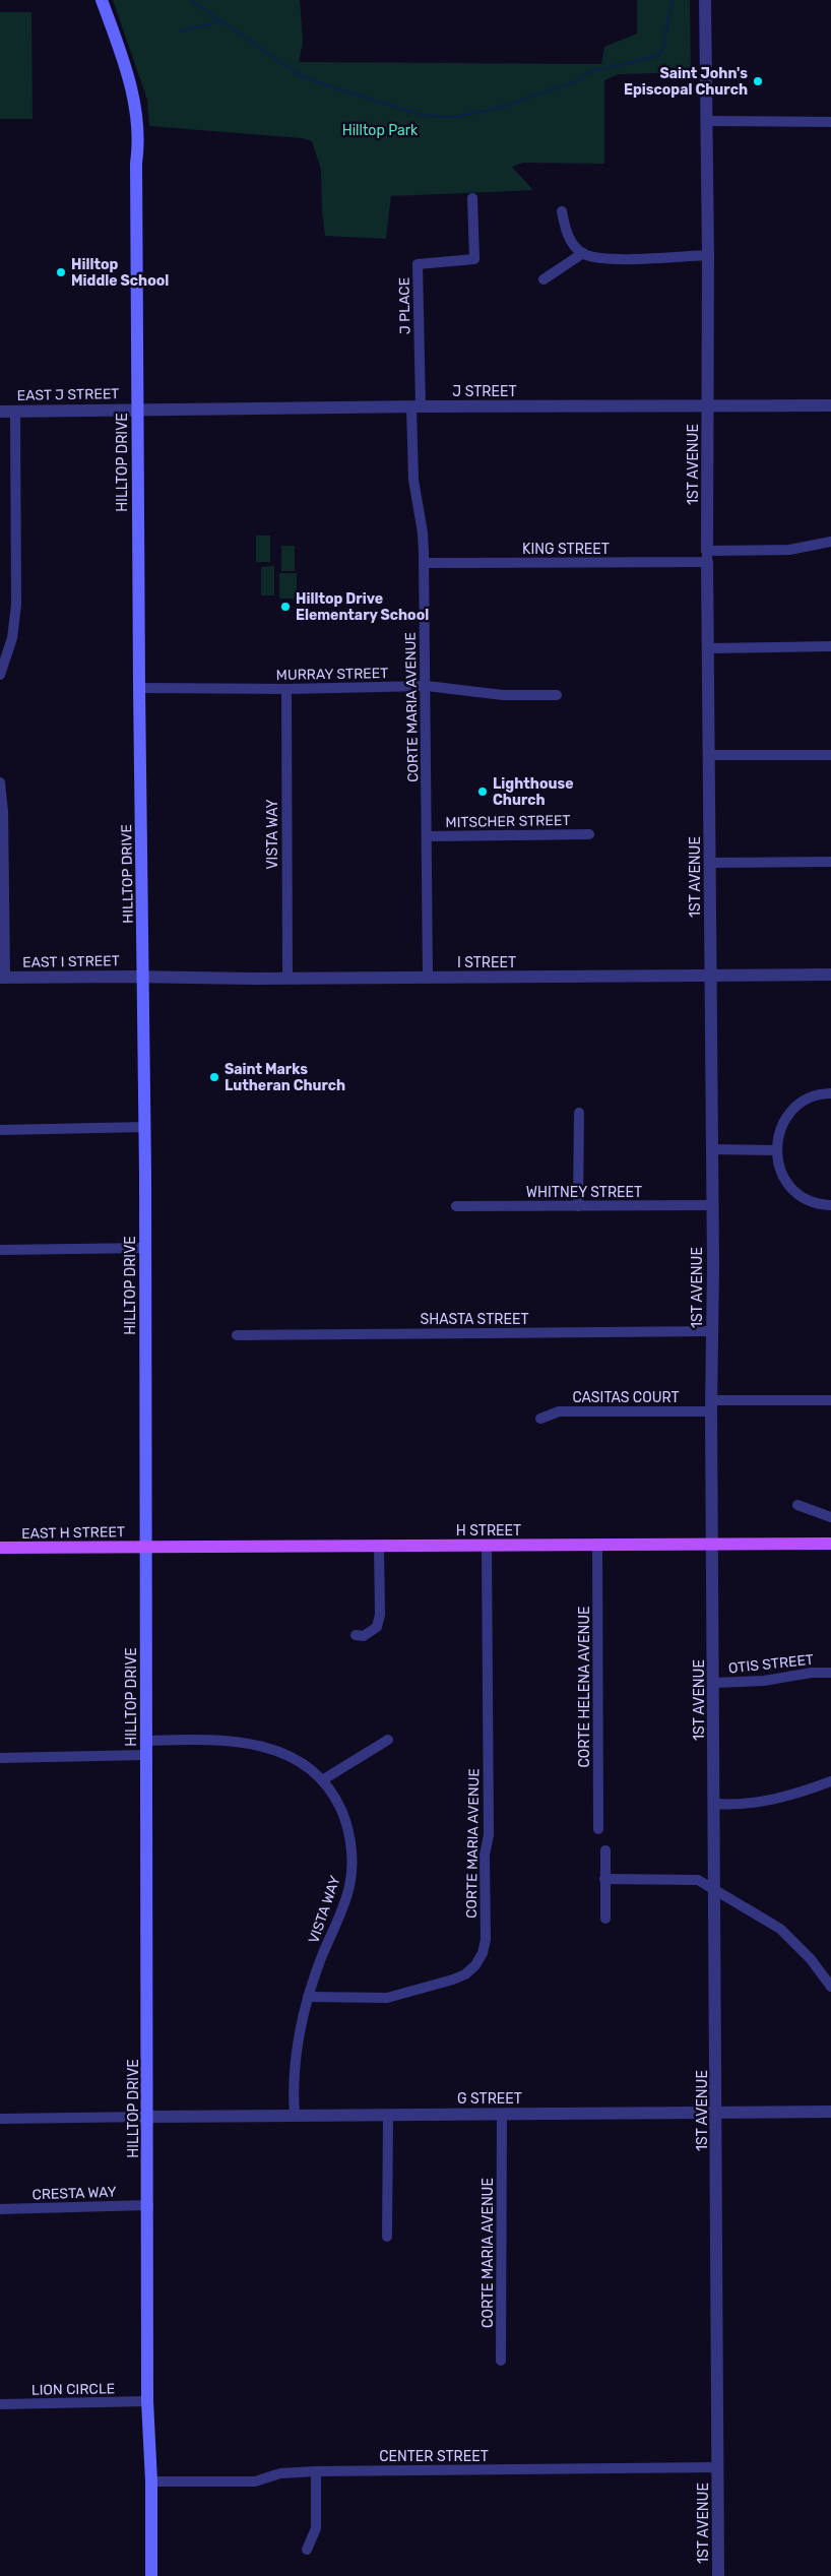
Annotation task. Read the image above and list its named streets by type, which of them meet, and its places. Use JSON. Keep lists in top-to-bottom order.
{
  "streets": {
    "main road": ["HILLTOP DRIVE", "H STREET", "EAST H STREET"],
    "street": [
      "J PLACE",
      "J STREET",
      "EAST J STREET",
      "1ST AVENUE",
      "KING STREET",
      "MURRAY STREET",
      "CORTE MARIA AVENUE",
      "MITSCHER STREET",
      "VISTA WAY",
      "EAST I STREET",
      "I STREET",
      "WHITNEY STREET",
      "SHASTA STREET",
      "CASITAS COURT",
      "OTIS STREET",
      "CORTE HELENA AVENUE",
      "G STREET",
      "CRESTA WAY",
      "LION CIRCLE",
      "CENTER STREET"
    ]
  },
  "crossings": [
    ["J PLACE", "J STREET"],
    ["J PLACE", "CORTE MARIA AVENUE"],
    ["J STREET", "EAST J STREET"],
    ["J STREET", "HILLTOP DRIVE"],
    ["J STREET", "1ST AVENUE"],
    ["J STREET", "CORTE MARIA AVENUE"],
    ["EAST J STREET", "HILLTOP DRIVE"],
    ["HILLTOP DRIVE", "MURRAY STREET"],
    ["HILLTOP DRIVE", "VISTA WAY"],
    ["HILLTOP DRIVE", "EAST I STREET"],
    ["HILLTOP DRIVE", "I STREET"],
    ["HILLTOP DRIVE", "H STREET"],
    ["HILLTOP DRIVE", "EAST H STREET"],
    ["HILLTOP DRIVE", "G STREET"],
    ["HILLTOP DRIVE", "CRESTA WAY"],
    ["HILLTOP DRIVE", "LION CIRCLE"],
    ["HILLTOP DRIVE", "CENTER STREET"],
    ["1ST AVENUE", "KING STREET"],
    ["1ST AVENUE", "I STREET"],
    ["1ST AVENUE", "WHITNEY STREET"],
    ["1ST AVENUE", "SHASTA STREET"],
    ["1ST AVENUE", "CASITAS COURT"],
    ["1ST AVENUE", "H STREET"],
    ["1ST AVENUE", "OTIS STREET"],
    ["1ST AVENUE", "G STREET"],
    ["1ST AVENUE", "CENTER STREET"],
    ["KING STREET", "CORTE MARIA AVENUE"],
    ["MURRAY STREET", "CORTE MARIA AVENUE"],
    ["MURRAY STREET", "VISTA WAY"],
    ["CORTE MARIA AVENUE", "MITSCHER STREET"],
    ["CORTE MARIA AVENUE", "VISTA WAY"],
    ["CORTE MARIA AVENUE", "I STREET"],
    ["CORTE MARIA AVENUE", "H STREET"],
    ["CORTE MARIA AVENUE", "G STREET"],
    ["VISTA WAY", "I STREET"],
    ["VISTA WAY", "G STREET"],
    ["EAST I STREET", "I STREET"],
    ["H STREET", "EAST H STREET"],
    ["H STREET", "CORTE HELENA AVENUE"]
  ],
  "parks": ["Hilltop Park"],
  "places": [
    "Saint John's Episcopal Church",
    "Hilltop Middle School",
    "Hilltop Drive Elementary School",
    "Lighthouse Church",
    "Saint Marks Lutheran Church"
  ]
}
